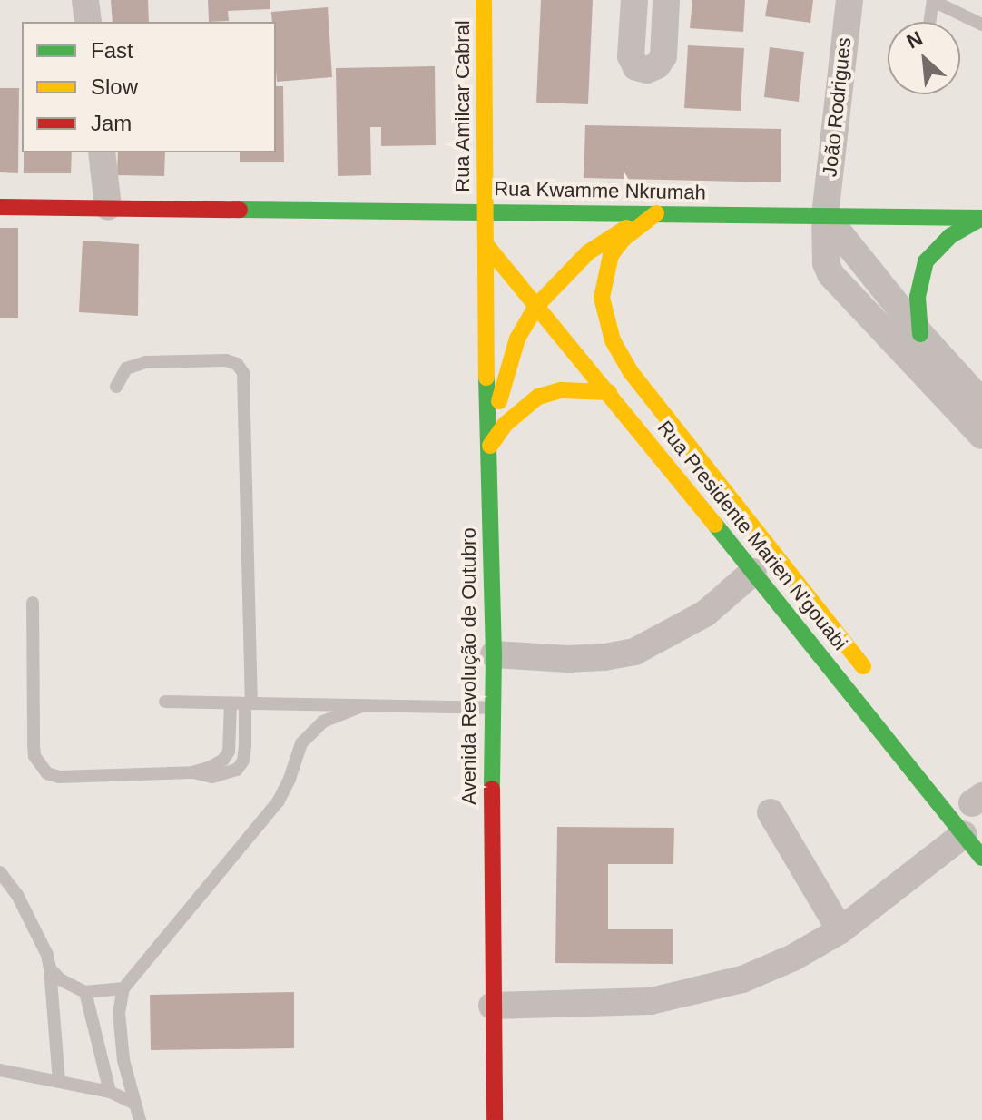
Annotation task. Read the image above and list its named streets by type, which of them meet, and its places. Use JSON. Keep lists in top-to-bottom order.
{
  "streets": {
    "street": [
      "Rua Amilcar Cabral",
      "João Rodrigues",
      "Rua Kwamme Nkrumah",
      "Rua Presidente Marien N'gouabi",
      "Avenida Revolução de Outubro"
    ]
  },
  "crossings": [
    ["Rua Amilcar Cabral", "Rua Kwamme Nkrumah"],
    ["Rua Amilcar Cabral", "Avenida Revolução de Outubro"],
    ["João Rodrigues", "Rua Kwamme Nkrumah"],
    ["Rua Kwamme Nkrumah", "Rua Presidente Marien N'gouabi"],
    ["Rua Kwamme Nkrumah", "Avenida Revolução de Outubro"],
    ["Rua Presidente Marien N'gouabi", "Avenida Revolução de Outubro"]
  ],
  "legend": ["Fast", "Slow", "Jam"],
  "north": "top left"
}
